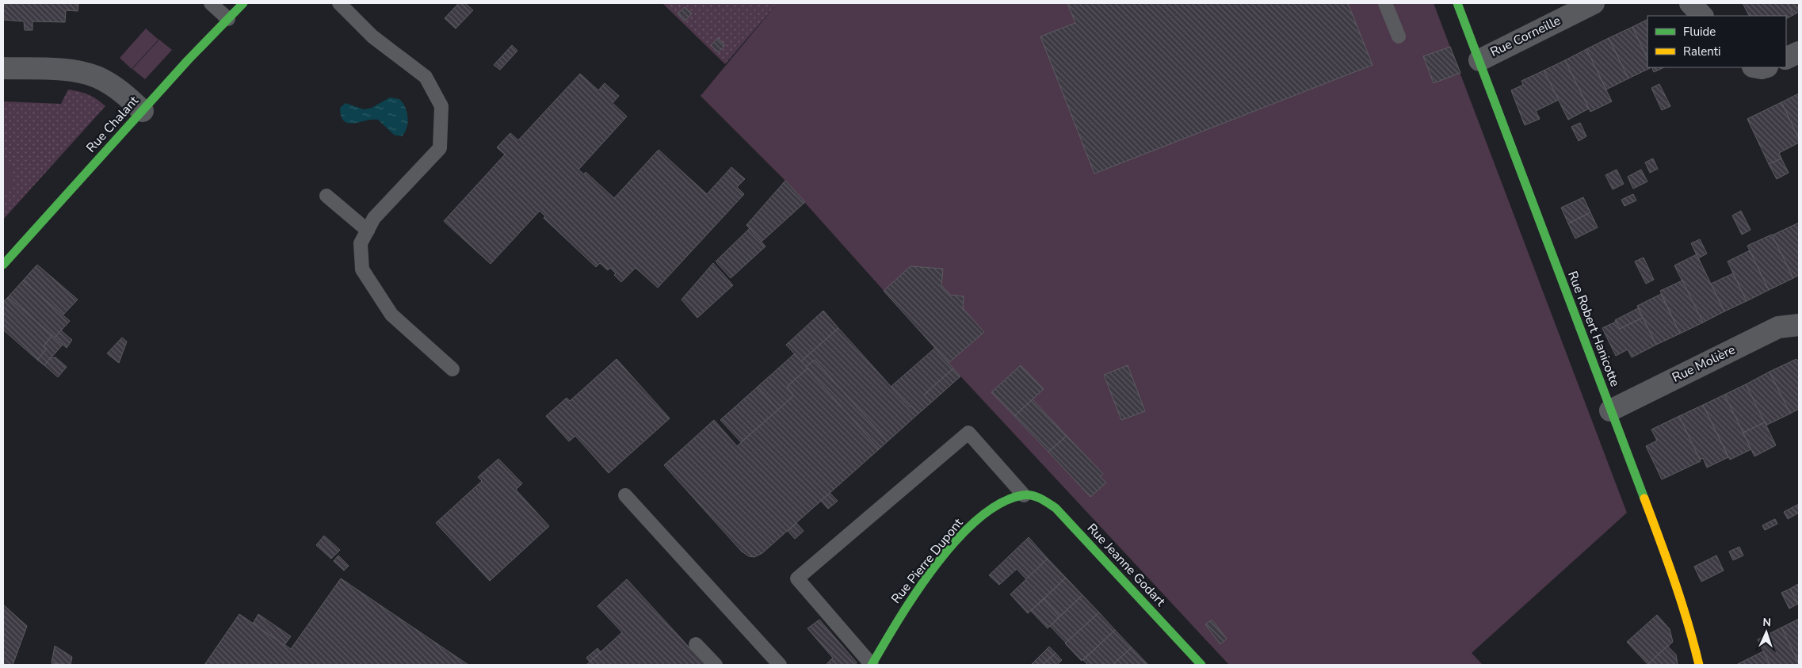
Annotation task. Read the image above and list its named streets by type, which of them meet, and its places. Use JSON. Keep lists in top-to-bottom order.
{
  "streets": {
    "street": [
      "Rue Corneille",
      "Rue Chalant",
      "Rue Robert Hanicotte",
      "Rue Molière",
      "Rue Pierre Dupont",
      "Rue Jeanne Godart"
    ]
  },
  "crossings": [
    ["Rue Corneille", "Rue Robert Hanicotte"],
    ["Rue Robert Hanicotte", "Rue Molière"],
    ["Rue Pierre Dupont", "Rue Jeanne Godart"]
  ],
  "legend": ["Fluide", "Ralenti"],
  "north": "top"
}
